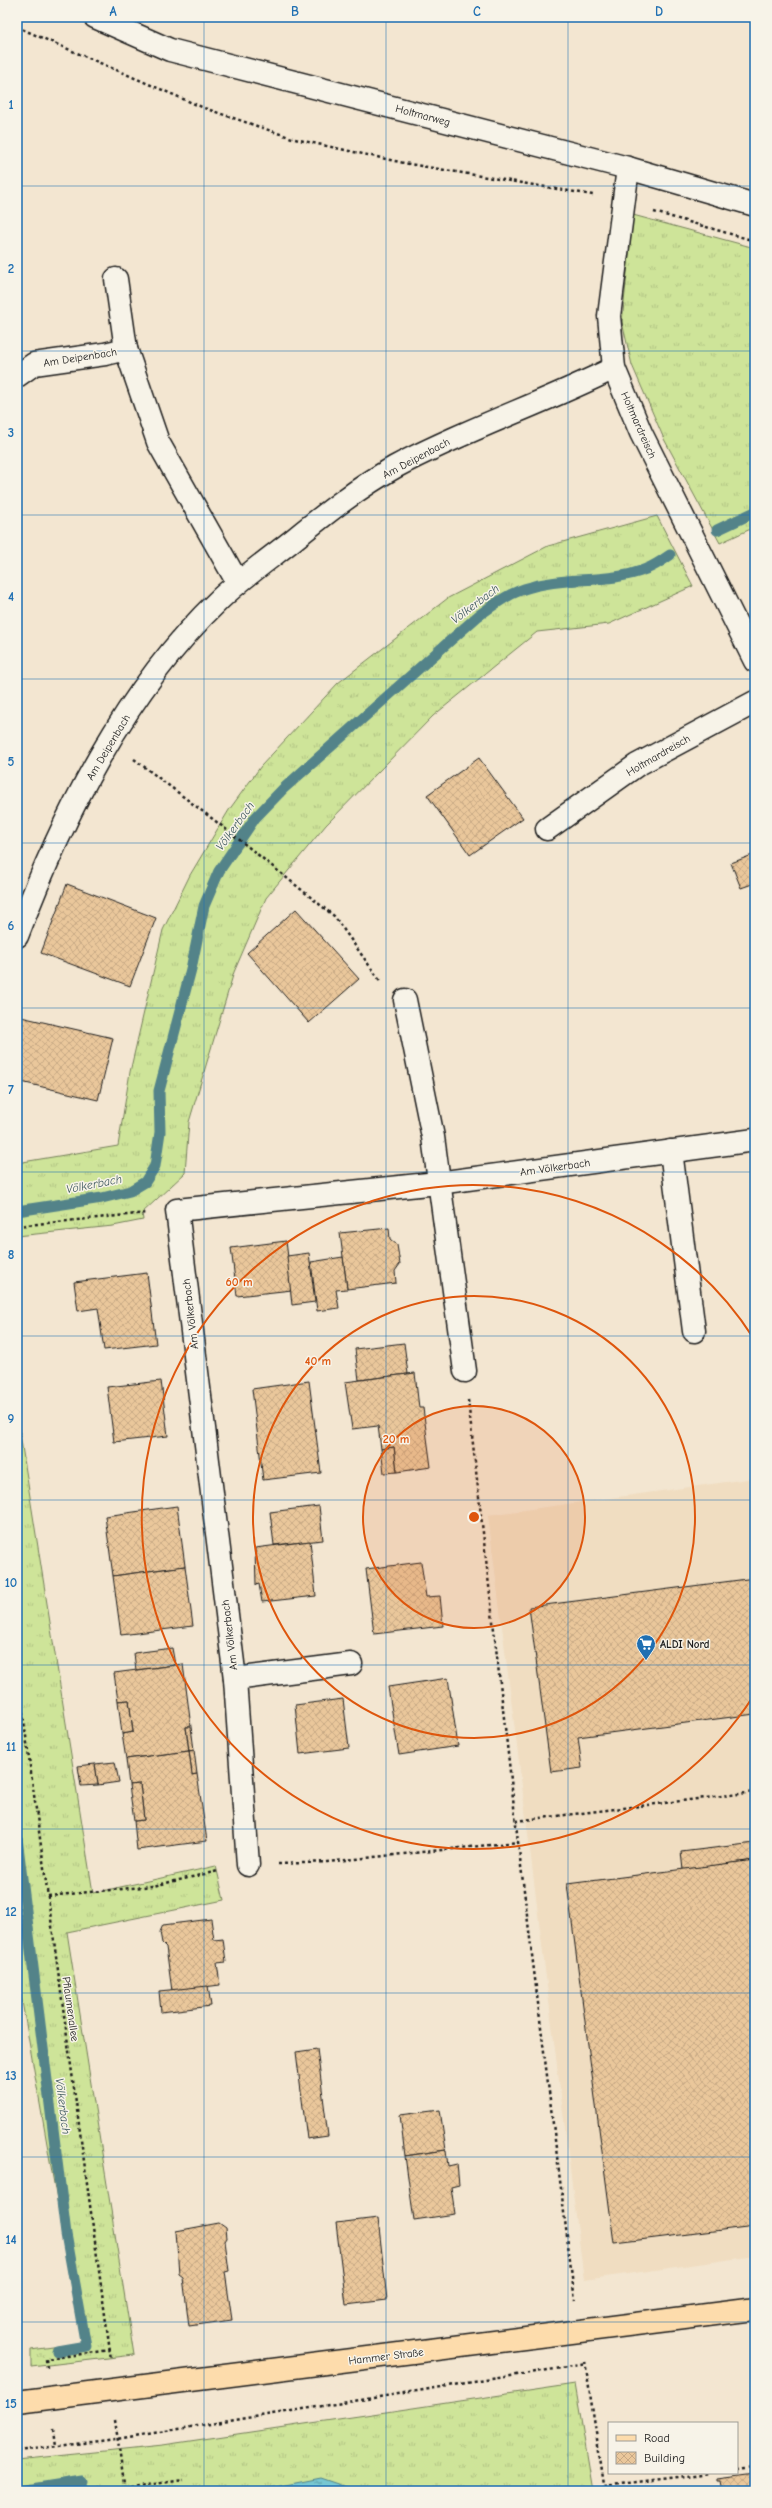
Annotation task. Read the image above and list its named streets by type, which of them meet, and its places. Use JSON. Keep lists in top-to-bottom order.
{
  "streets": {
    "main road": ["Hammer Straße"],
    "street": [
      "Holtmarweg",
      "Am Deipenbach",
      "Holtmardreisch",
      "Am Völkerbach"
    ],
    "path": ["Pflaumenallee"]
  },
  "crossings": [
    ["Holtmarweg", "Holtmardreisch"],
    ["Am Deipenbach", "Holtmardreisch"]
  ],
  "water": ["Völkerbach"],
  "places": {
    "supermarket": ["ALDI Nord"]
  },
  "legend": ["Road", "Building"],
  "grid": {
    "columns": [
      "A",
      "B",
      "C",
      "D"
    ],
    "rows": [
      "1",
      "2",
      "3",
      "4",
      "5",
      "6",
      "7",
      "8",
      "9",
      "10",
      "11",
      "12",
      "13",
      "14",
      "15"
    ]
  },
  "rings": ["60 m", "40 m", "20 m"]
}
